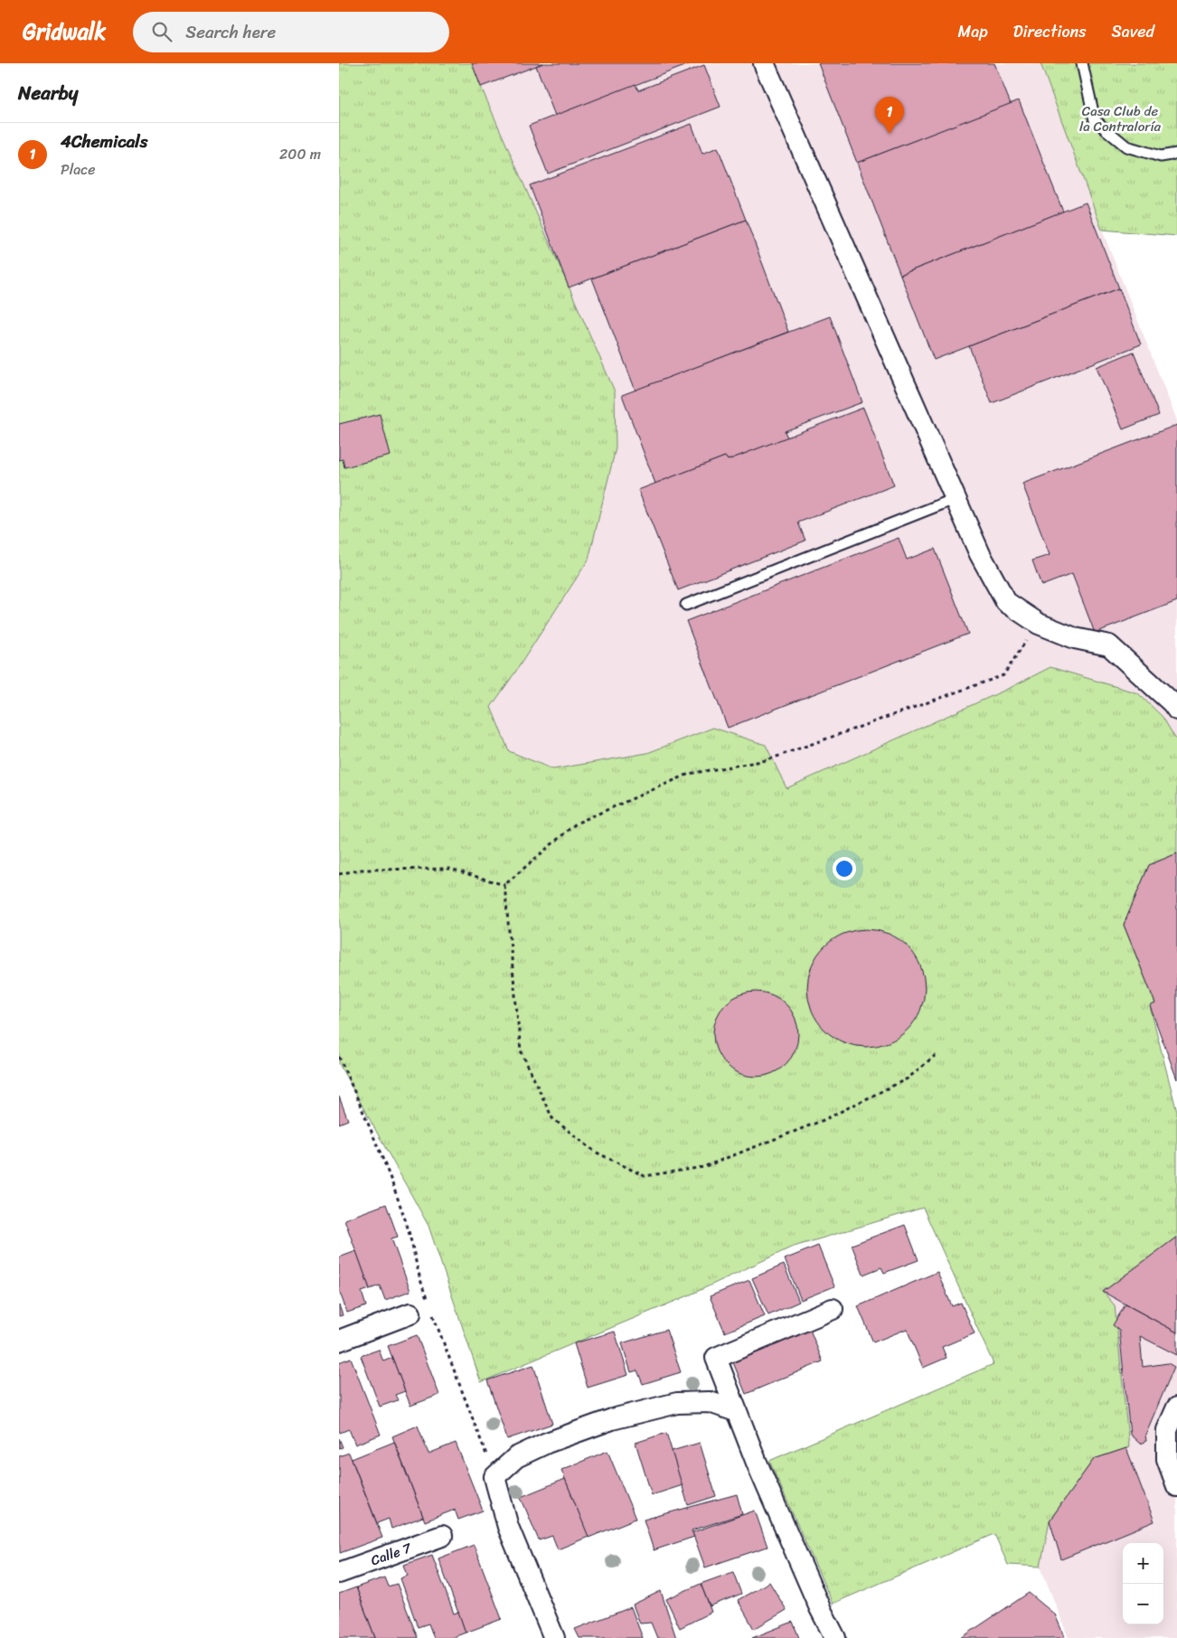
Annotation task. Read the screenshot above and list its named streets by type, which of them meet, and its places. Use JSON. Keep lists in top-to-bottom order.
{
  "streets": {
    "street": ["Calle 7"]
  },
  "parks": ["Casa Club de la Contraloría"],
  "page": {
    "header": "Gridwalk",
    "search": "Search here",
    "nav": ["Map", "Directions", "Saved"],
    "heading": "Nearby",
    "pins": "1",
    "list": [
      {
        "mark": "1",
        "name": "4Chemicals",
        "note": "Place",
        "value": "200 m"
      }
    ],
    "map_buttons": ["+", "−"]
  }
}
